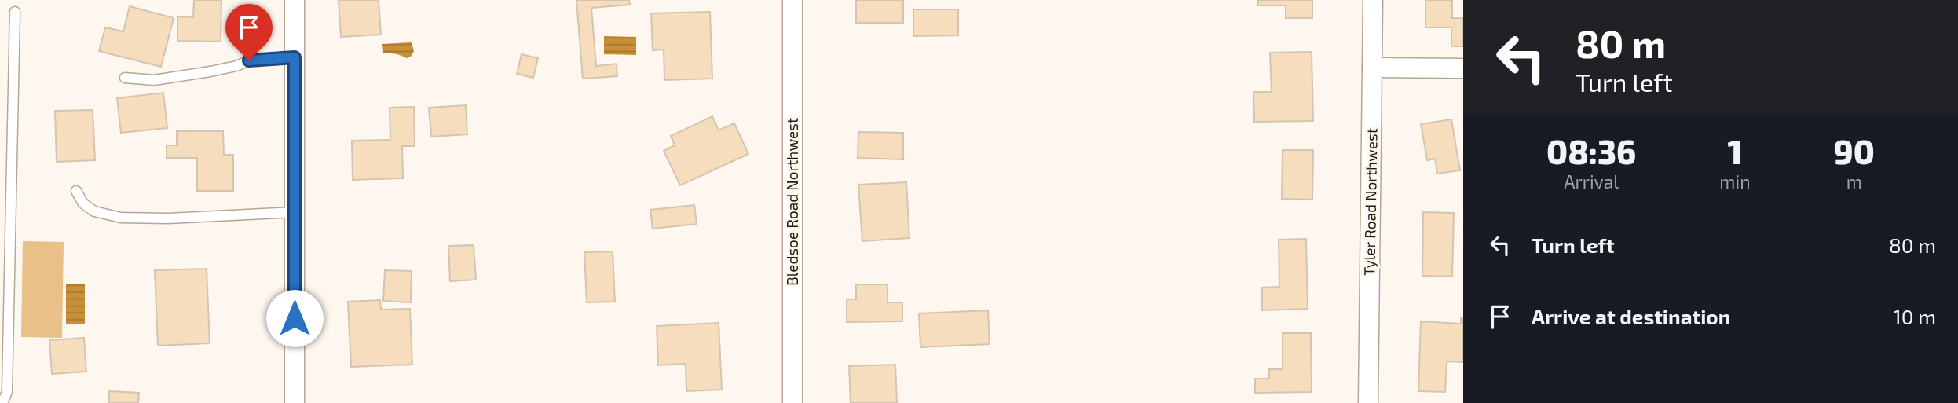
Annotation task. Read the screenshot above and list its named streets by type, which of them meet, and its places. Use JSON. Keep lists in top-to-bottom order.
{
  "streets": {
    "street": ["Bledsoe Road Northwest", "Tyler Road Northwest"]
  },
  "page": {
    "turn": ["80 m", "Turn left"],
    "eta": [
      "08:36",
      "Arrival",
      "1",
      "min",
      "90",
      "m"
    ],
    "list": [
      {
        "name": "Turn left",
        "value": "80 m"
      },
      {
        "name": "Arrive at destination",
        "value": "10 m"
      }
    ]
  }
}
